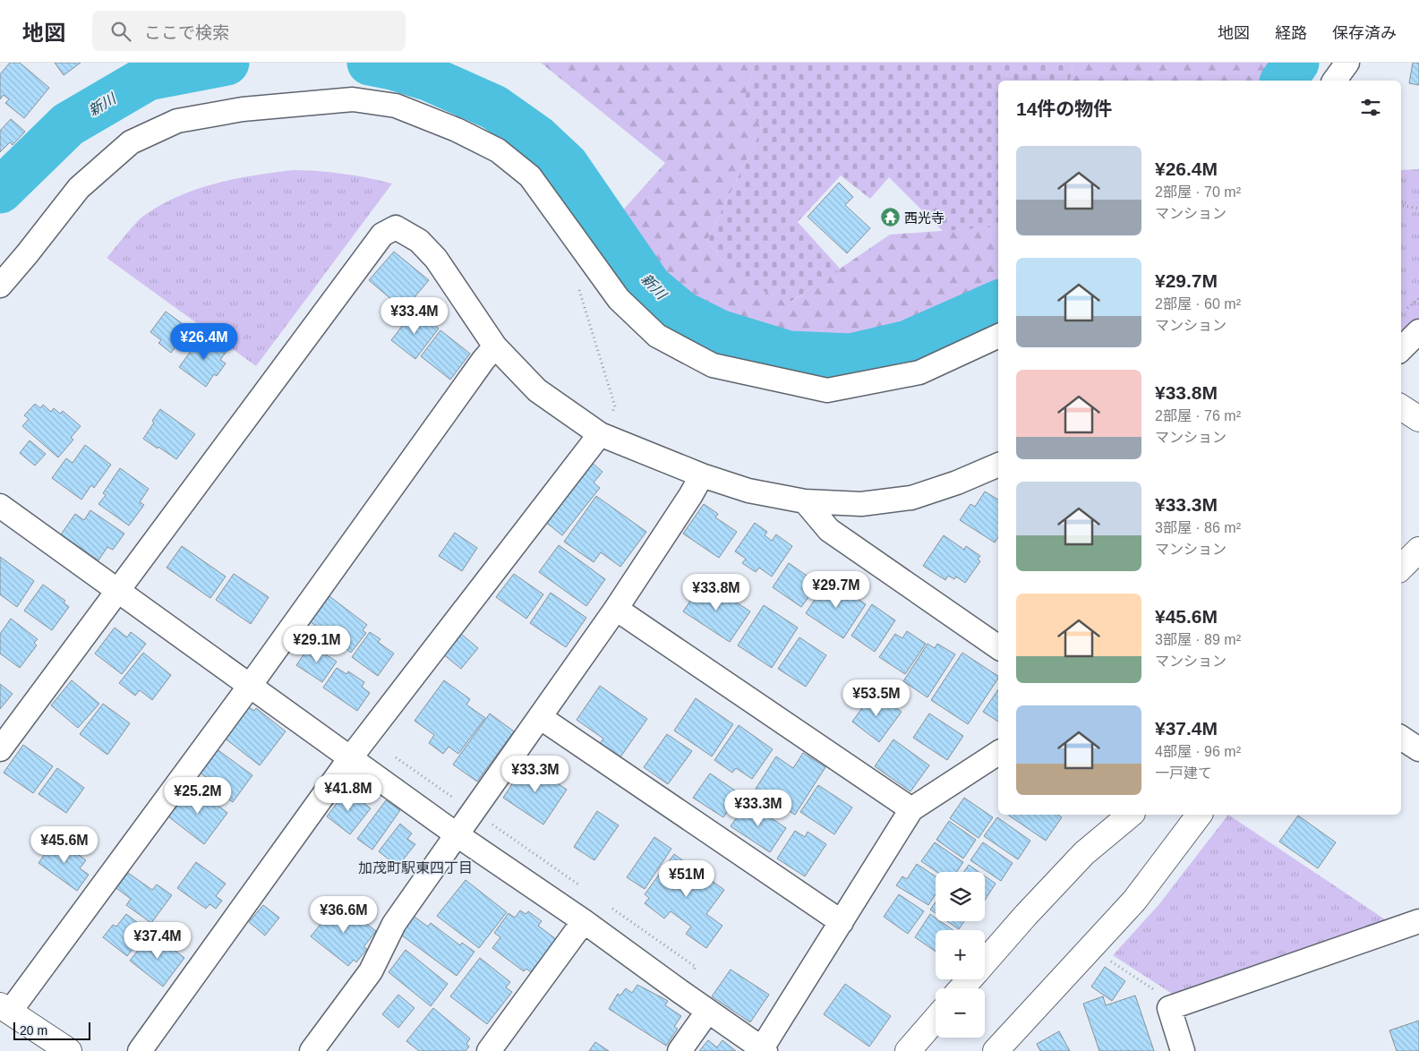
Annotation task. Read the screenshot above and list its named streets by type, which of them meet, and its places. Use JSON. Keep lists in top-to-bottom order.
{
  "districts": ["加茂町駅東四丁目"],
  "water": ["新川"],
  "places": {
    "temple": ["西光寺"]
  },
  "scale_bar": "20 m",
  "page": {
    "header": "地図",
    "search": "ここで検索",
    "nav": ["地図", "経路", "保存済み"],
    "heading": "14件の物件",
    "list": [
      {
        "name": "¥26.4M",
        "note": "2部屋 · 70 m² · マンション"
      },
      {
        "name": "¥29.7M",
        "note": "2部屋 · 60 m² · マンション"
      },
      {
        "name": "¥33.8M",
        "note": "2部屋 · 76 m² · マンション"
      },
      {
        "name": "¥33.3M",
        "note": "3部屋 · 86 m² · マンション"
      },
      {
        "name": "¥45.6M",
        "note": "3部屋 · 89 m² · マンション"
      },
      {
        "name": "¥37.4M",
        "note": "4部屋 · 96 m² · 一戸建て"
      }
    ],
    "price": [
      "¥33.4M",
      "¥26.4M",
      "¥29.7M",
      "¥33.8M",
      "¥29.1M",
      "¥53.5M",
      "¥33.3M",
      "¥41.8M",
      "¥25.2M",
      "¥33.3M",
      "¥45.6M",
      "¥51M",
      "¥36.6M",
      "¥37.4M"
    ],
    "map_buttons": ["+", "−"],
    "scale": "20 m"
  }
}
